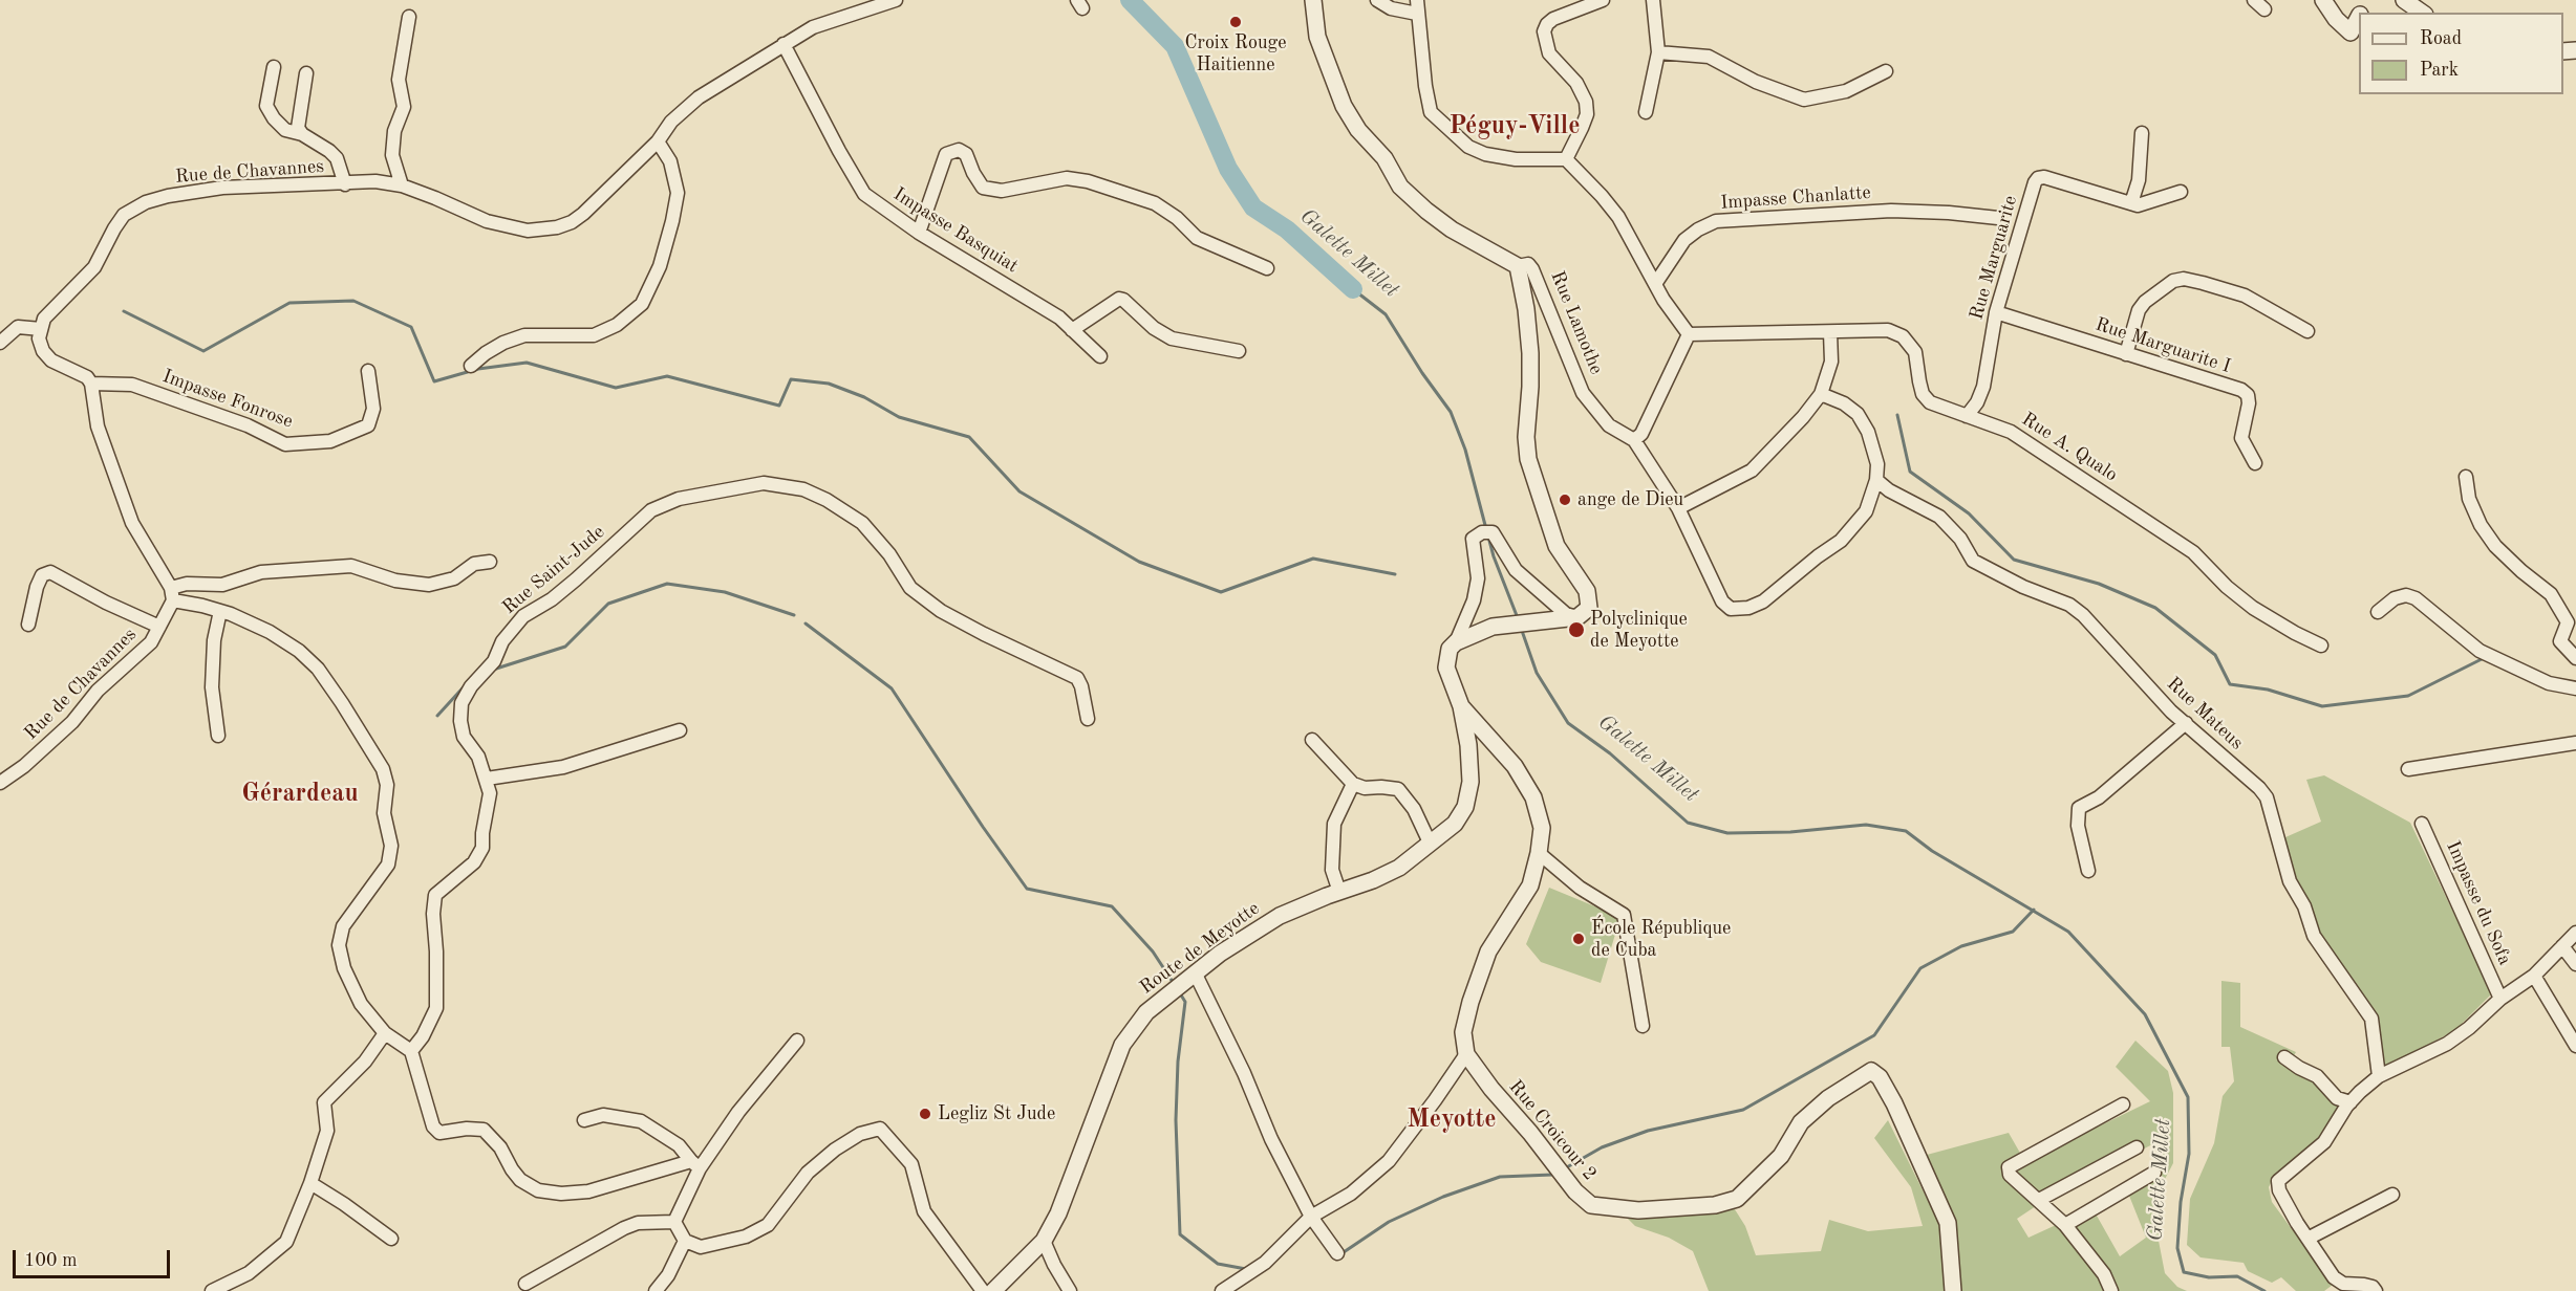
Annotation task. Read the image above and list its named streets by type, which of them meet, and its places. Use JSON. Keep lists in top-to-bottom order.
{
  "streets": {
    "street": [
      "Rue de Chavannes",
      "Impasse Chanlatte",
      "Impasse Basquiat",
      "Rue Marguarite",
      "Rue Lamothe",
      "Rue Marguarite I",
      "Impasse Fonrose",
      "Rue A. Qualo",
      "Rue Saint-Jude",
      "Rue Mateus",
      "Impasse du Sofa",
      "Route de Meyotte",
      "Rue Croicour 2"
    ]
  },
  "crossings": [
    ["Rue de Chavannes", "Impasse Basquiat"],
    ["Rue Marguarite", "Rue Marguarite I"],
    ["Rue Marguarite", "Rue A. Qualo"],
    ["Rue Lamothe", "Rue Mateus"]
  ],
  "districts": ["Péguy-Ville", "Gérardeau", "Meyotte"],
  "water": ["Galette Millet"],
  "places": [
    "Croix Rouge Haitienne",
    "ange de Dieu",
    "Polyclinique de Meyotte",
    "École République de Cuba",
    "Legliz St Jude"
  ],
  "legend": ["Road", "Park"],
  "scale_bar": "100 m"
}
